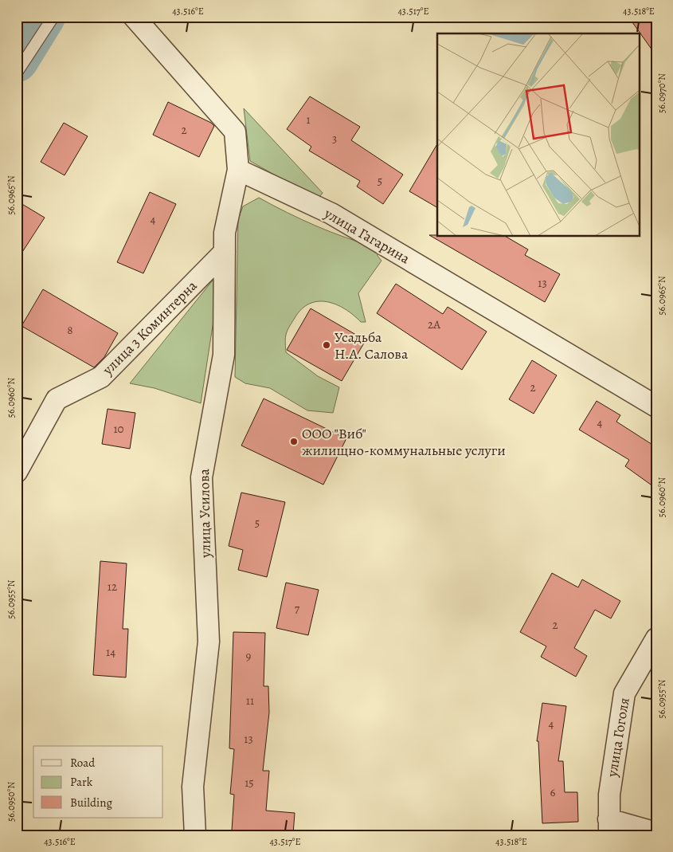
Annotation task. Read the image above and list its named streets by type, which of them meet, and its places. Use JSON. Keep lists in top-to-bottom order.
{
  "streets": {
    "street": [
      "улица Гагарина",
      "улица 3 Коминтерна",
      "улица Усилова",
      "улица Гоголя"
    ]
  },
  "crossings": [
    ["улица Гагарина", "улица Усилова"],
    ["улица 3 Коминтерна", "улица Усилова"]
  ],
  "places": ["Усадьба Н.А. Салова", "ООО \"Виб\" жилищно-коммунальные услуги"],
  "house_numbers": [
    "1",
    "2",
    "3",
    "5",
    "4",
    "13",
    "2А",
    "8",
    "2",
    "4",
    "10",
    "5",
    "12",
    "7",
    "2",
    "14",
    "9",
    "11",
    "4",
    "13",
    "15",
    "6"
  ],
  "legend": ["Road", "Park", "Building"],
  "coordinates": [
    "43.516°E",
    "43.517°E",
    "43.518°E",
    "56.0970°N",
    "56.0965°N",
    "56.0960°N",
    "56.0955°N",
    "56.0950°N"
  ]
}
